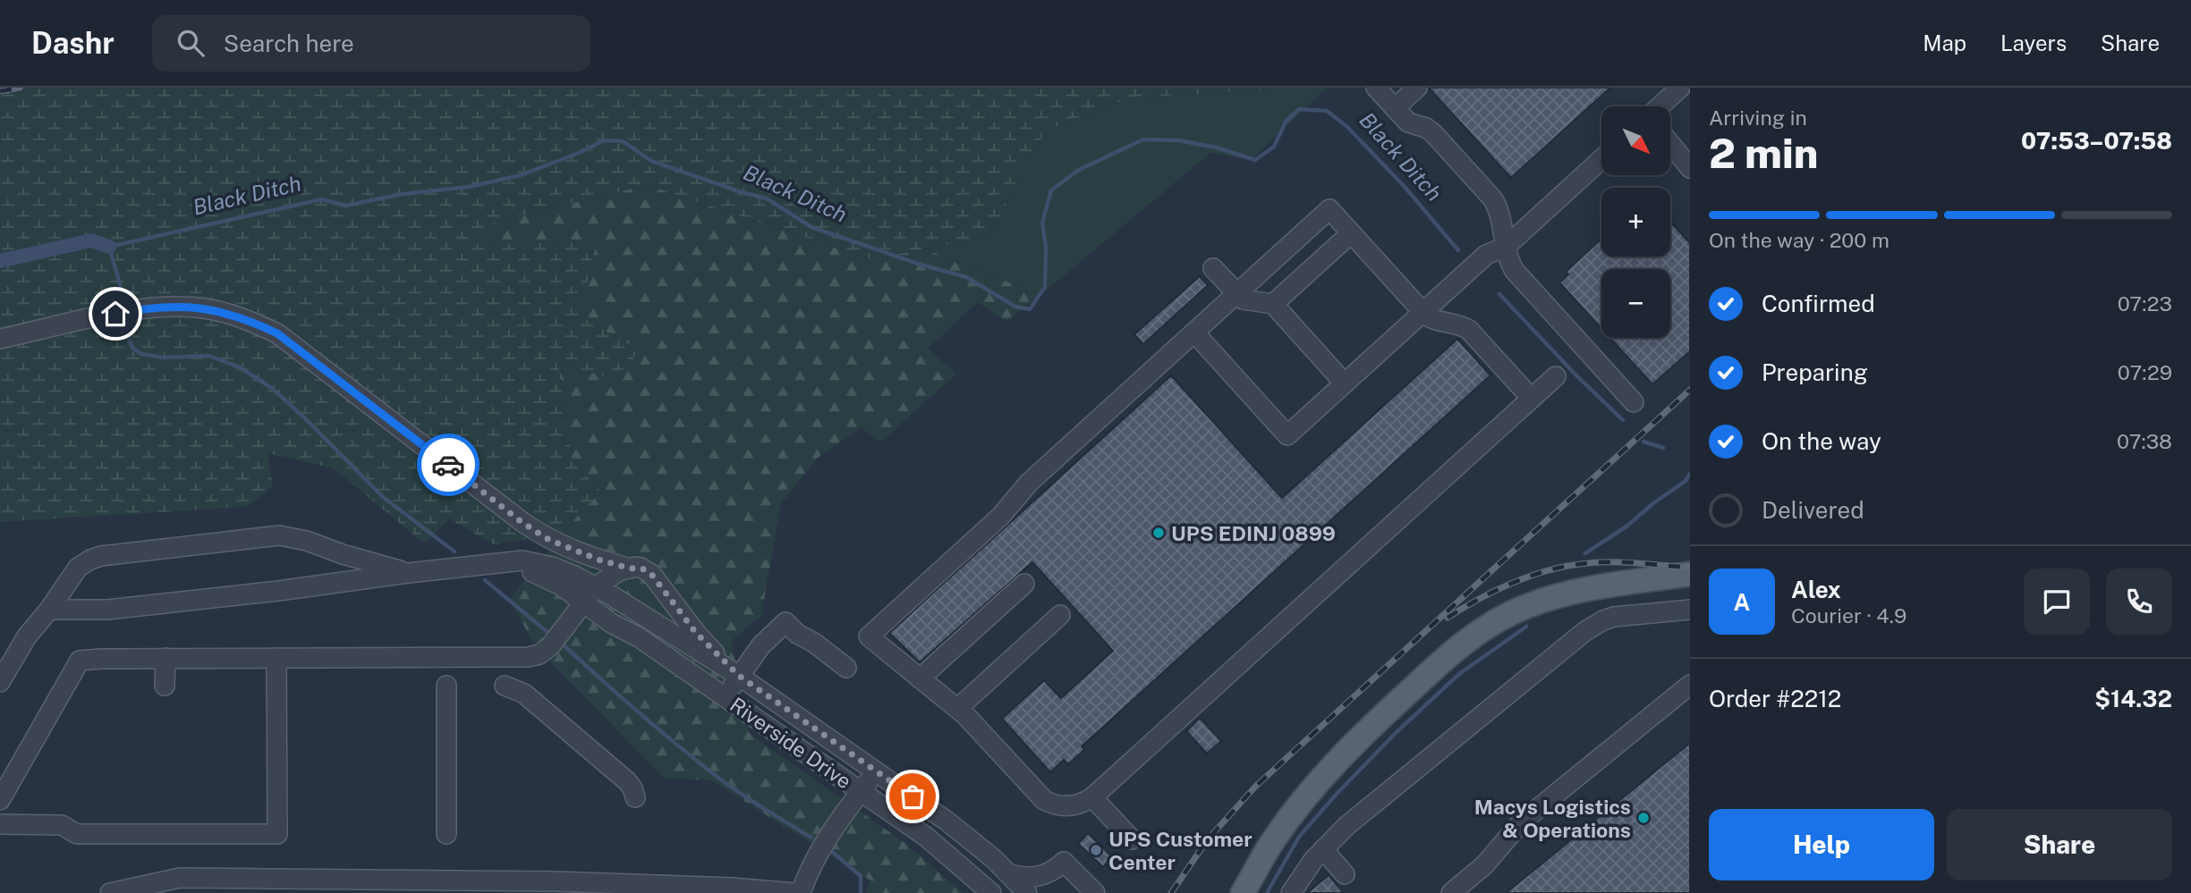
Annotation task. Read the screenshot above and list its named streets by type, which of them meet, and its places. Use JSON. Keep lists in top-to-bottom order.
{
  "streets": {
    "street": ["Riverside Drive"]
  },
  "water": ["Black Ditch"],
  "places": ["UPS EDINJ 0899", "Macys Logistics & Operations", "UPS Customer Center"],
  "north": "bottom right",
  "page": {
    "header": "Dashr",
    "search": "Search here",
    "nav": ["Map", "Layers", "Share"],
    "heading": ["2 min", "Arriving in", "07:53–07:58"],
    "panel": [
      "Alex",
      "Courier · 4.9",
      "Order #2212",
      "$14.32"
    ],
    "map_buttons": ["+", "−"],
    "bar": "On the way · 200 m",
    "list": [
      ["Confirmed", "07:23"],
      ["Preparing", "07:29"],
      ["On the way", "07:38"],
      "Delivered"
    ],
    "round": "A",
    "buttons": ["Help", "Share"]
  }
}
